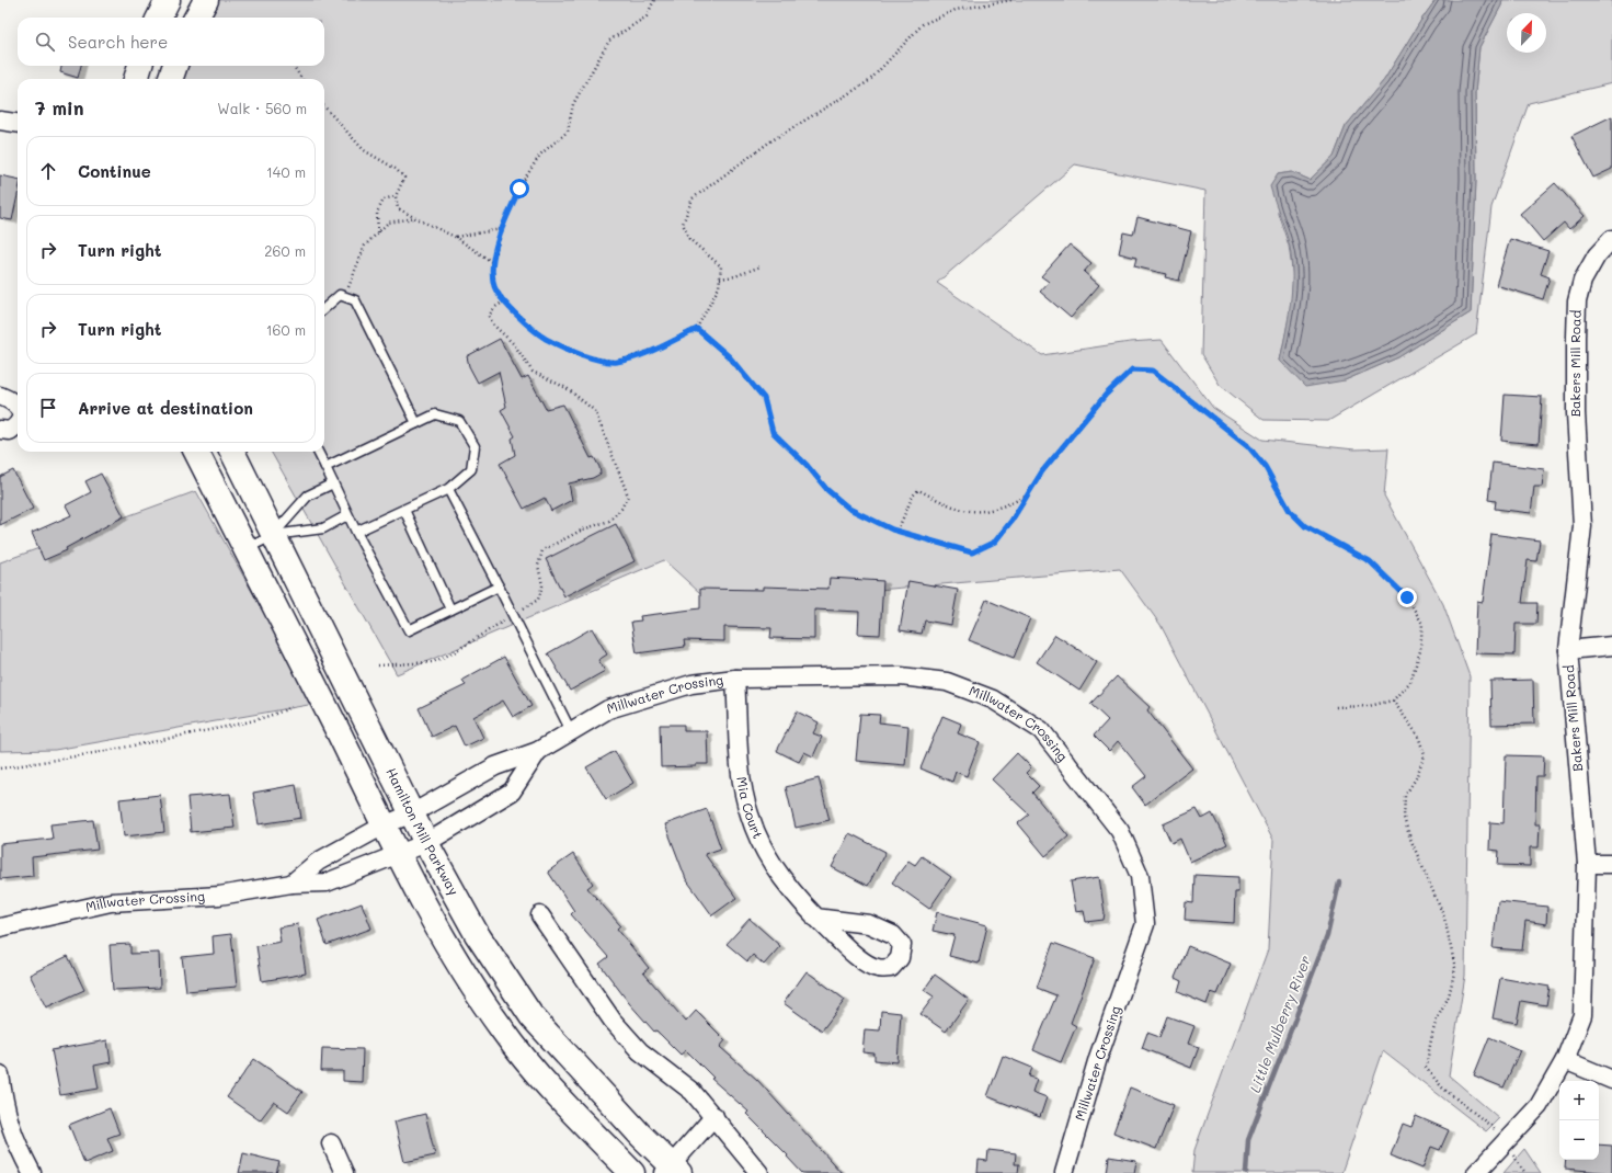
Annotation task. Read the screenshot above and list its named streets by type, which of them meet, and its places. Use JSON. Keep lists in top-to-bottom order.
{
  "streets": {
    "street": [
      "Bakers Mill Road",
      "Millwater Crossing",
      "Mia Court",
      "Hamilton Mill Parkway"
    ]
  },
  "crossings": [
    ["Millwater Crossing", "Mia Court"],
    ["Millwater Crossing", "Hamilton Mill Parkway"]
  ],
  "water": ["Little Mulberry River"],
  "north": "top right",
  "page": {
    "search": "Search here",
    "heading": ["7 min", "Walk · 560 m"],
    "list": [
      ["Continue", "140 m"],
      ["Turn right", "260 m"],
      ["Turn right", "160 m"],
      "Arrive at destination"
    ],
    "map_buttons": ["+", "−"]
  }
}
